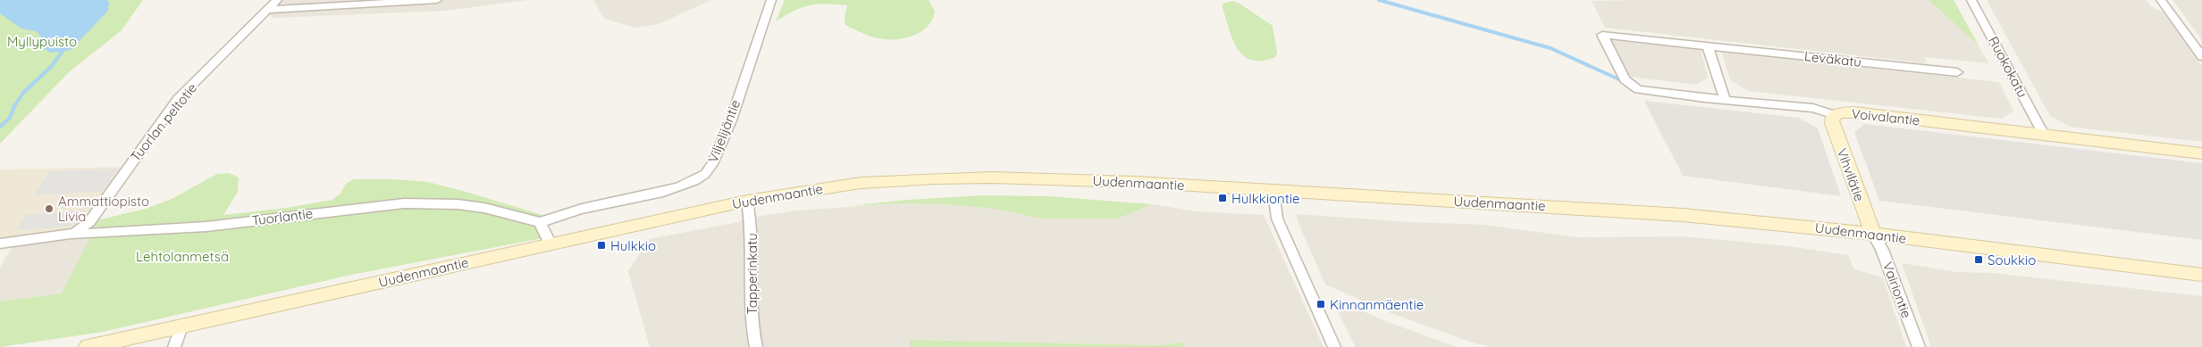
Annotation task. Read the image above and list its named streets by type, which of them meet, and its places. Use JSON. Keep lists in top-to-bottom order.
{
  "streets": {
    "main road": ["Voivalantie", "Vihvilätie", "Uudenmaantie"],
    "street": [
      "Leväkatu",
      "Ruokokatu",
      "Tuorlan peltotie",
      "Viljelijäntie",
      "Tuorlantie",
      "Tapperinkatu",
      "Vairiontie"
    ]
  },
  "crossings": [
    ["Leväkatu", "Voivalantie"],
    ["Ruokokatu", "Voivalantie"],
    ["Voivalantie", "Vihvilätie"],
    ["Tuorlan peltotie", "Tuorlantie"],
    ["Viljelijäntie", "Tuorlantie"],
    ["Vihvilätie", "Uudenmaantie"],
    ["Vihvilätie", "Vairiontie"],
    ["Uudenmaantie", "Tapperinkatu"],
    ["Uudenmaantie", "Vairiontie"]
  ],
  "parks": ["Myllypuisto", "Lehtolanmetsä"],
  "places": {
    "transit": [
      "Hulkkiontie",
      "Hulkkio",
      "Soukkio",
      "Kinnanmäentie"
    ],
    "other": ["Ammattiopisto Livia"]
  }
}
